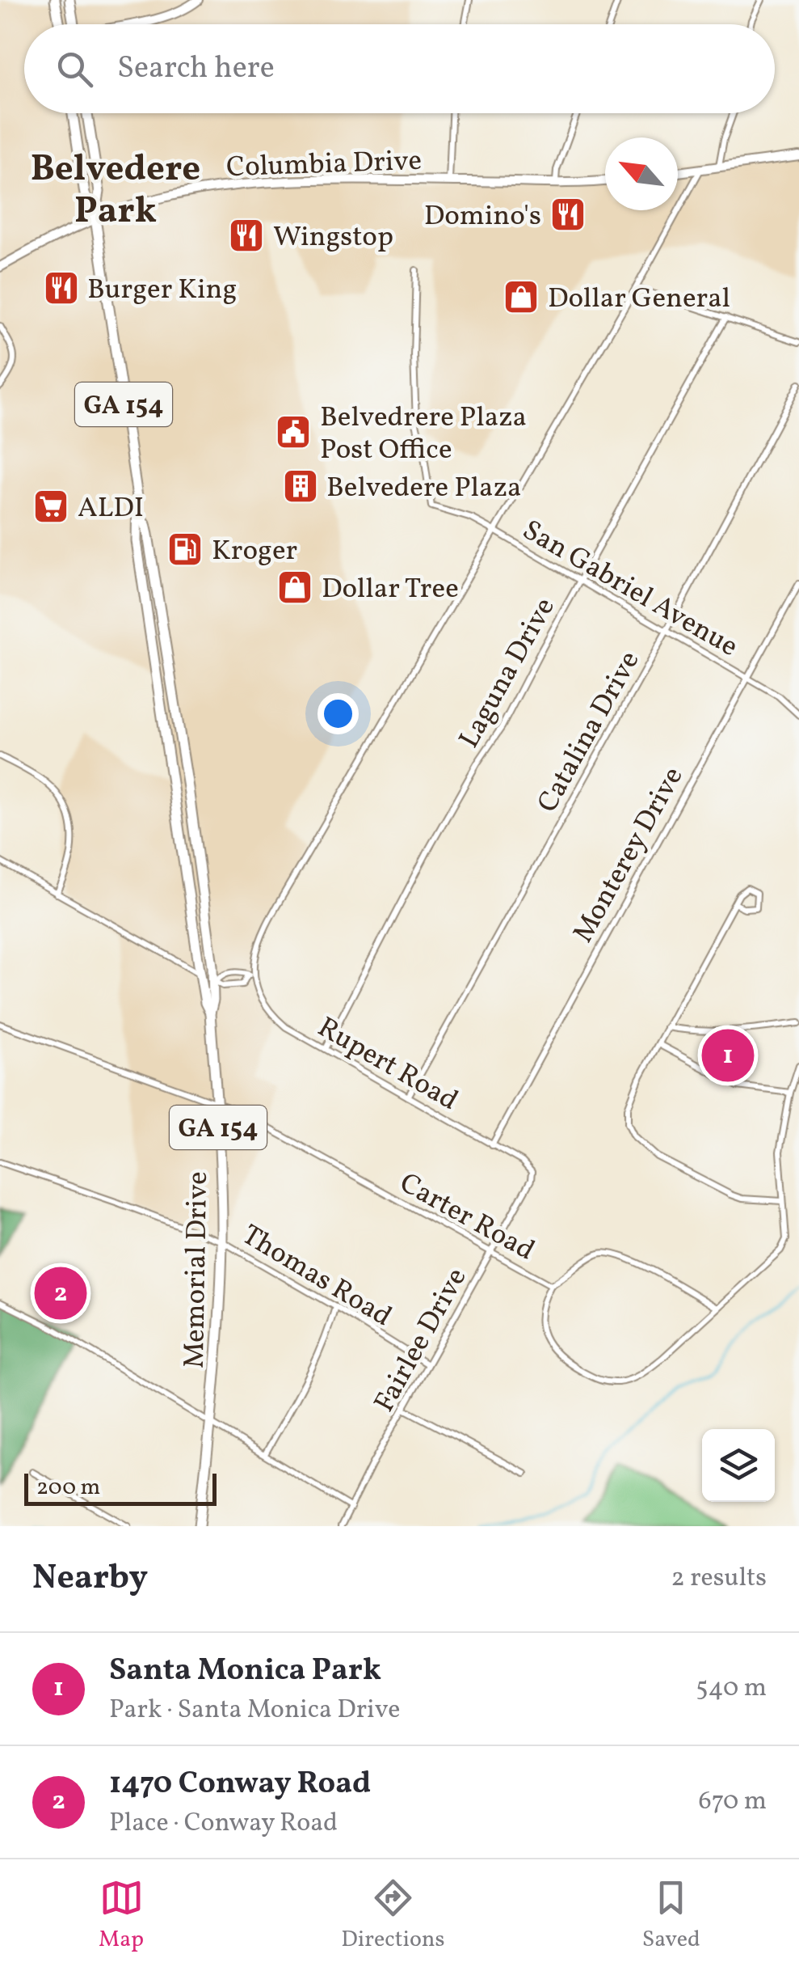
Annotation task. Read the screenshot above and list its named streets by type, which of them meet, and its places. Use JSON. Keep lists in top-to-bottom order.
{
  "streets": {
    "main road": ["Columbia Drive", "GA 154", "Memorial Drive"],
    "street": [
      "San Gabriel Avenue",
      "Laguna Drive",
      "Catalina Drive",
      "Monterey Drive",
      "Rupert Road",
      "Carter Road",
      "Thomas Road",
      "Fairlee Drive"
    ]
  },
  "crossings": [
    ["Columbia Drive", "Memorial Drive"],
    ["San Gabriel Avenue", "Laguna Drive"],
    ["San Gabriel Avenue", "Catalina Drive"],
    ["San Gabriel Avenue", "Monterey Drive"],
    ["Laguna Drive", "Rupert Road"],
    ["Catalina Drive", "Rupert Road"],
    ["Monterey Drive", "Rupert Road"],
    ["Rupert Road", "Fairlee Drive"],
    ["Carter Road", "Memorial Drive"],
    ["Carter Road", "Fairlee Drive"],
    ["Memorial Drive", "Thomas Road"],
    ["Thomas Road", "Fairlee Drive"]
  ],
  "districts": ["Belvedere Park"],
  "places": {
    "restaurant": ["Domino's", "Wingstop", "Burger King"],
    "shop": ["Dollar General", "Dollar Tree"],
    "public building": ["Belvedrere Plaza Post Office"],
    "building": ["Belvedere Plaza"],
    "supermarket": ["ALDI"],
    "fuel station": ["Kroger"]
  },
  "scale_bar": "200 m",
  "north": "top left",
  "page": {
    "search": "Search here",
    "pins": ["1", "2"],
    "scale": "200 m",
    "heading": ["Nearby", "2 results"],
    "list": [
      {
        "mark": "1",
        "name": "Santa Monica Park",
        "note": "Park · Santa Monica Drive",
        "value": "540 m"
      },
      {
        "mark": "2",
        "name": "1470 Conway Road",
        "note": "Place · Conway Road",
        "value": "670 m"
      }
    ],
    "nav": ["Map", "Directions", "Saved"]
  }
}
